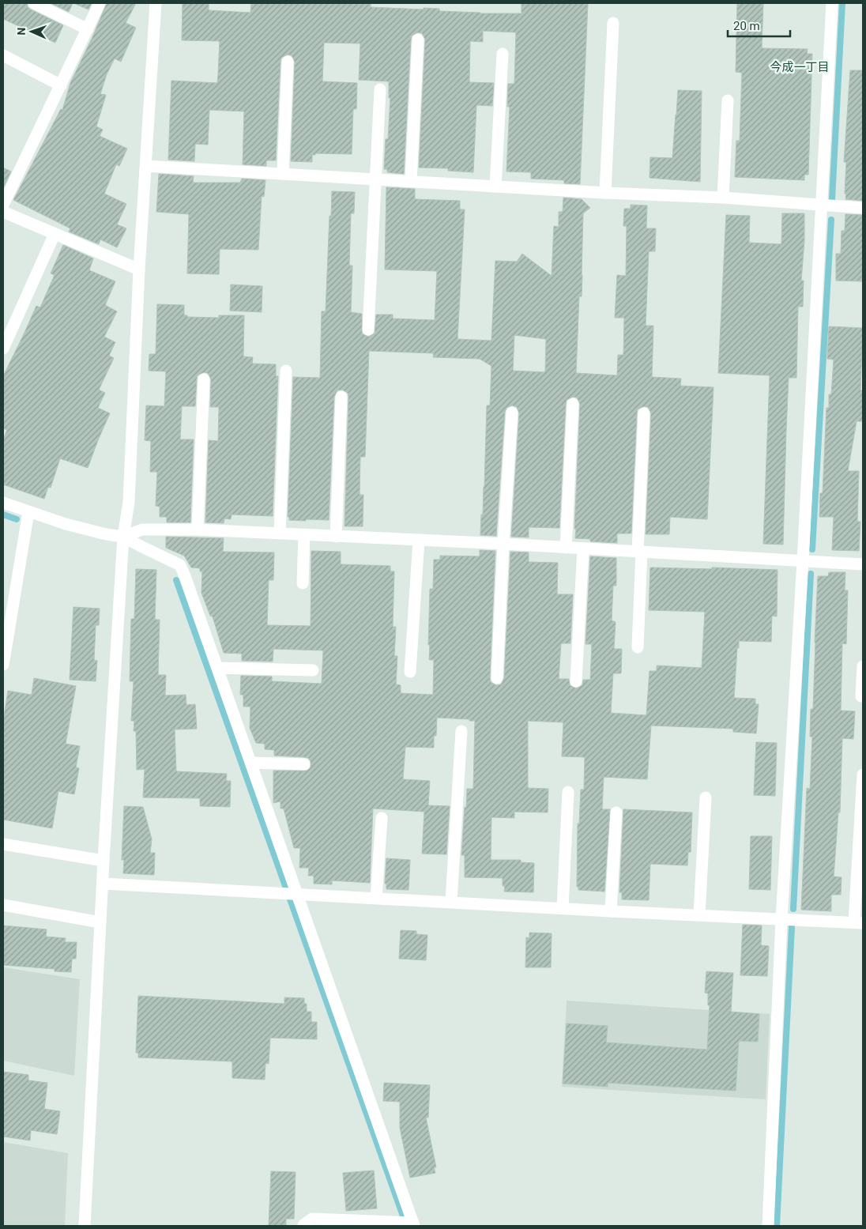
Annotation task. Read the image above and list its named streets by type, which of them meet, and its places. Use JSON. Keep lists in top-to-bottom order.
{
  "districts": ["今成一丁目"],
  "scale_bar": "20 m",
  "north": "left"
}
